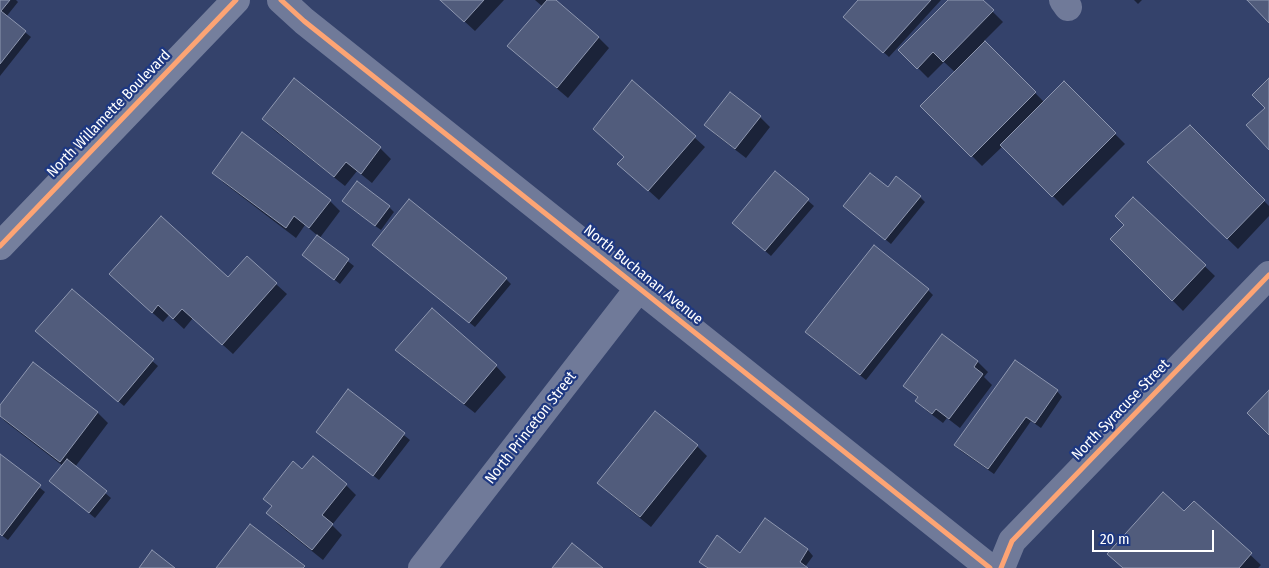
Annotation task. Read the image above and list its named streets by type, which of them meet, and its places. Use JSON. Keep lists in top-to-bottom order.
{
  "streets": {
    "main road": ["North Willamette Boulevard"],
    "street": ["North Buchanan Avenue", "North Syracuse Street", "North Princeton Street"]
  },
  "crossings": [
    ["North Buchanan Avenue", "North Princeton Street"]
  ],
  "scale_bar": "20 m"
}
